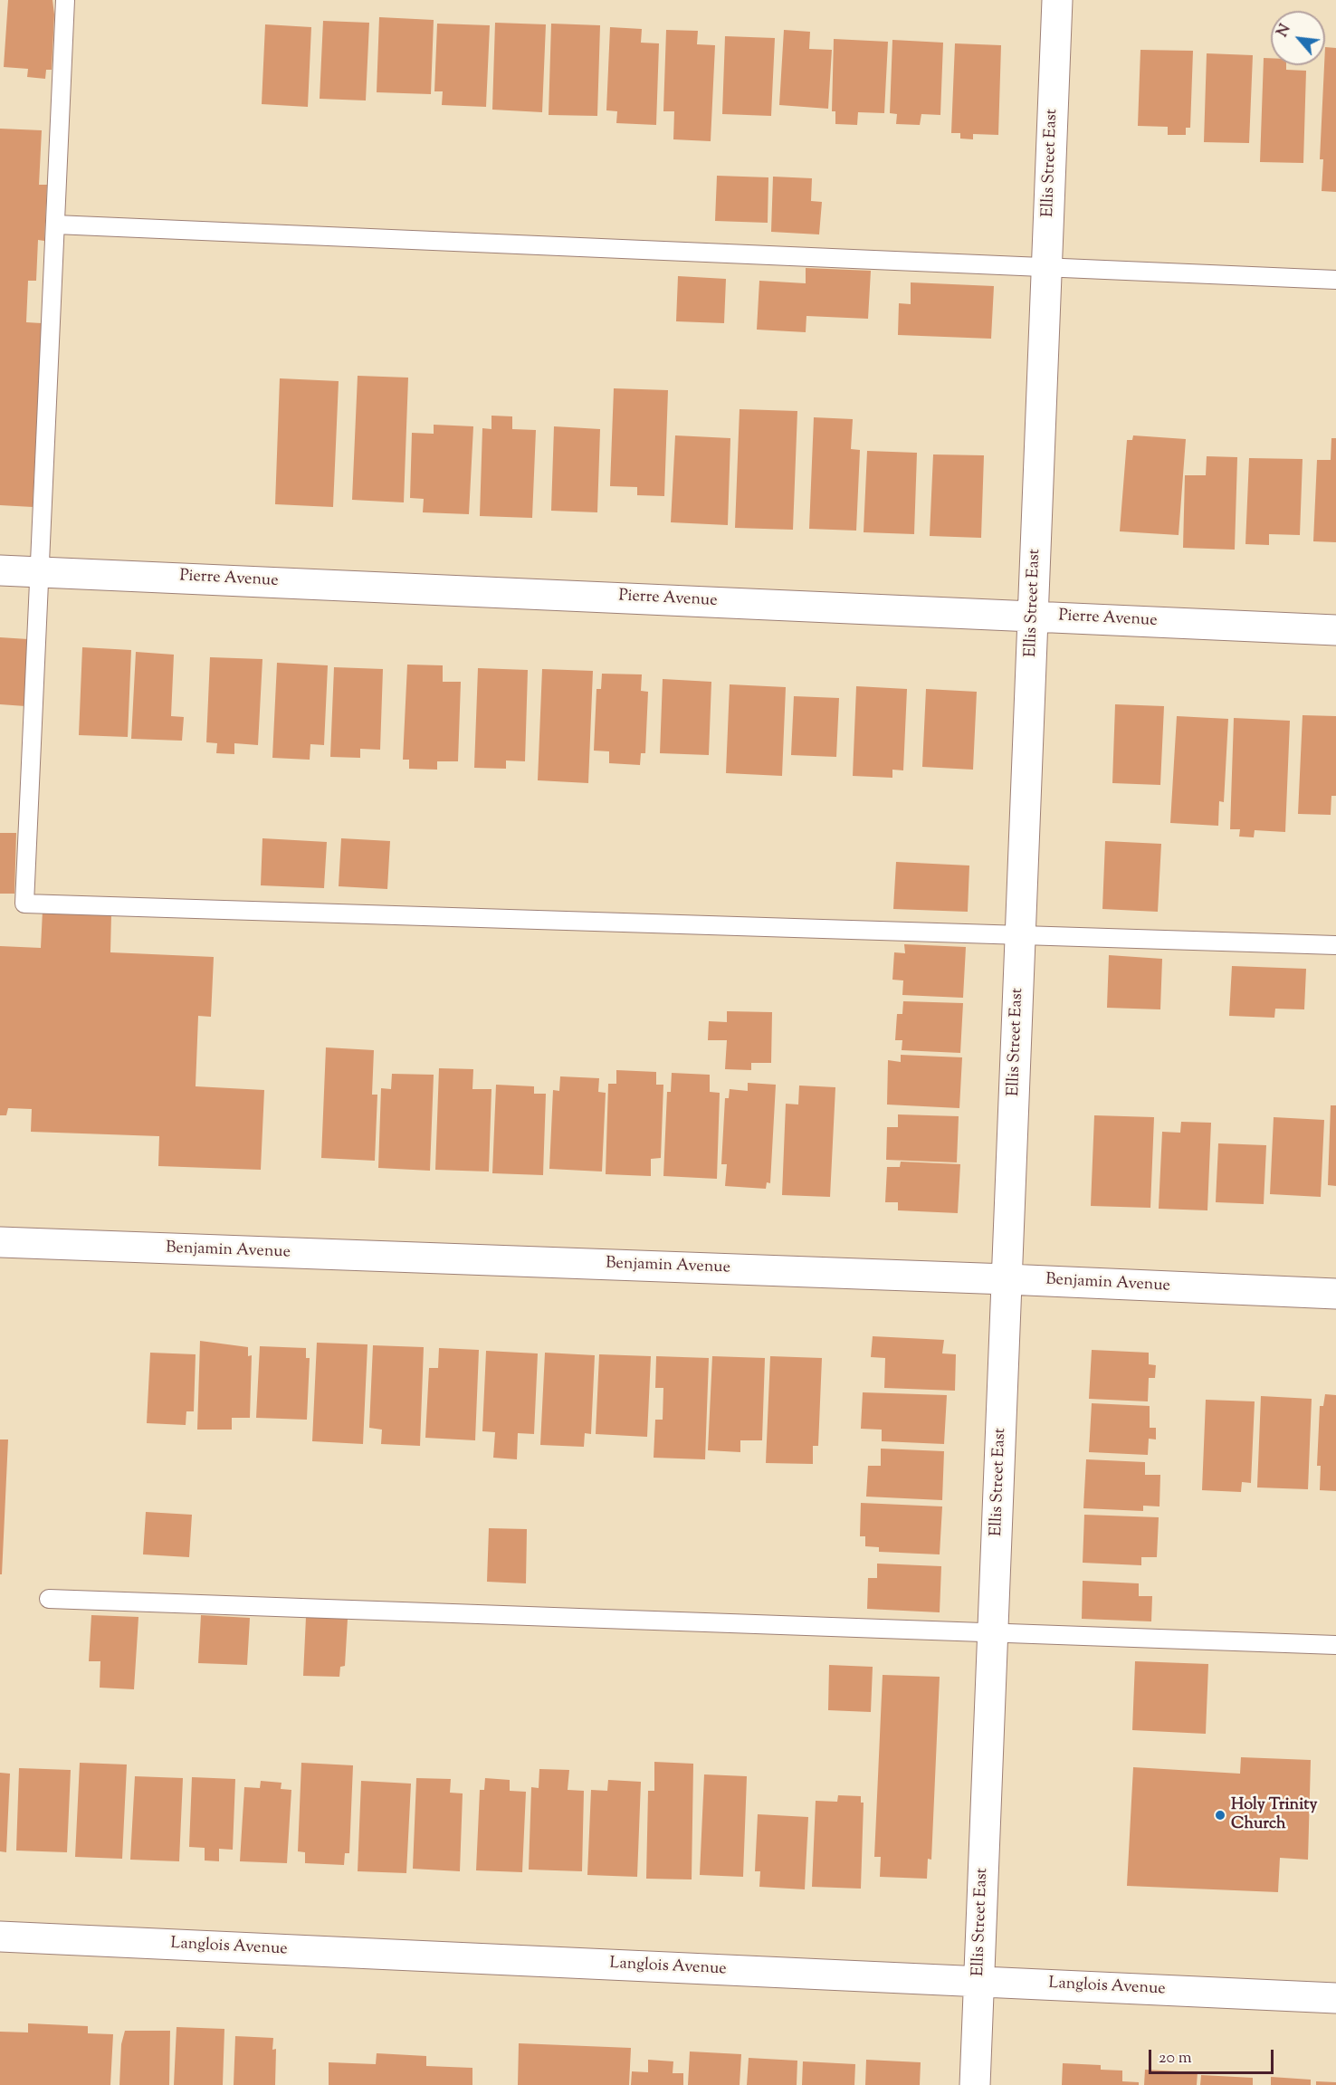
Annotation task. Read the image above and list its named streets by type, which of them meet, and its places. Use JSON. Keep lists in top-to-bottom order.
{
  "streets": {
    "street": [
      "Ellis Street East",
      "Pierre Avenue",
      "Benjamin Avenue",
      "Langlois Avenue"
    ]
  },
  "crossings": [
    ["Ellis Street East", "Pierre Avenue"],
    ["Ellis Street East", "Benjamin Avenue"],
    ["Ellis Street East", "Langlois Avenue"]
  ],
  "places": ["Holy Trinity Church"],
  "scale_bar": "20 m",
  "north": "top left"
}
